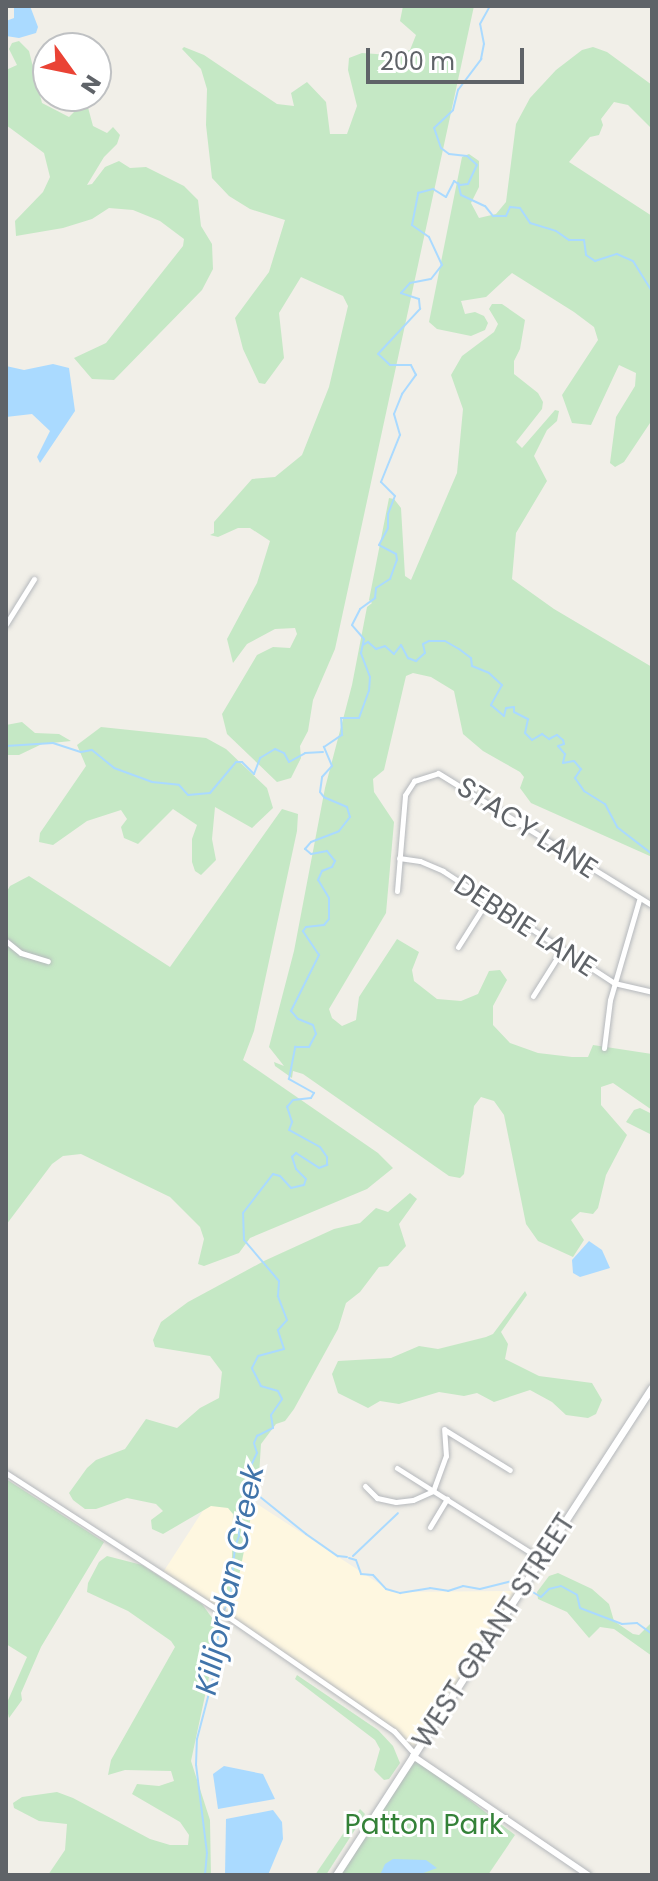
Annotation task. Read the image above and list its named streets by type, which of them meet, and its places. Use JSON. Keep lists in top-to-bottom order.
{
  "streets": {
    "main road": ["WEST GRANT STREET"],
    "street": ["STACY LANE", "DEBBIE LANE"]
  },
  "crossings": [
    ["STACY LANE", "DEBBIE LANE"]
  ],
  "water": ["Killjordan Creek"],
  "parks": ["Patton Park"],
  "scale_bar": "200 m",
  "north": "bottom right"
}
